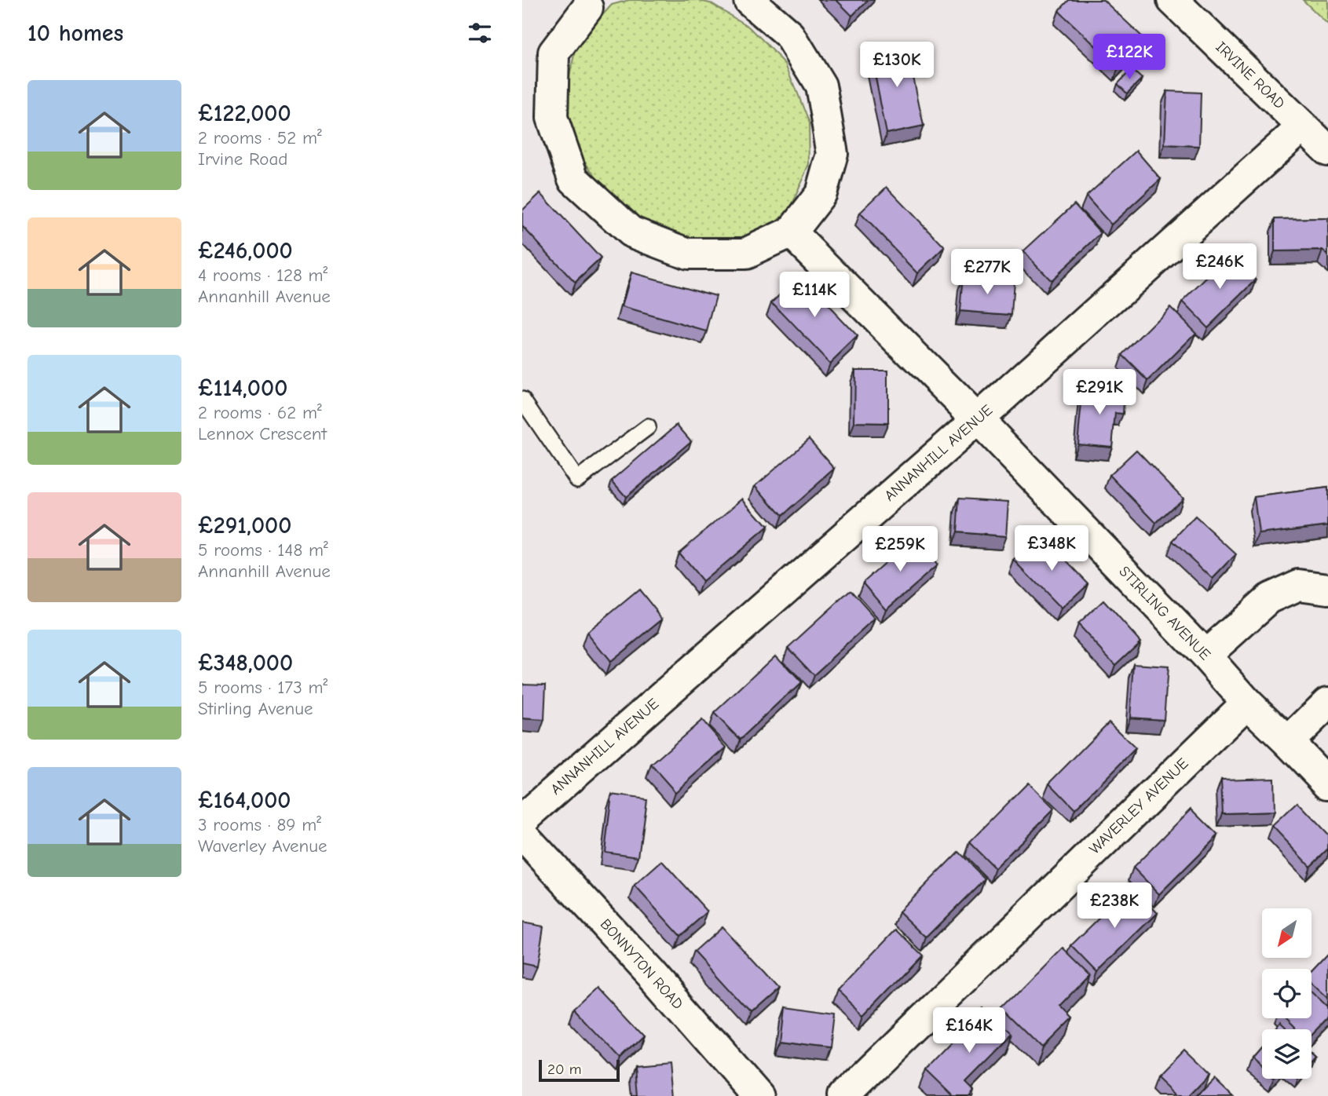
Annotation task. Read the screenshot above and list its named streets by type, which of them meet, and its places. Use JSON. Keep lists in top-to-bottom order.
{
  "streets": {
    "street": [
      "IRVINE ROAD",
      "ANNANHILL AVENUE",
      "STIRLING AVENUE",
      "WAVERLEY AVENUE",
      "BONNYTON ROAD"
    ]
  },
  "crossings": [
    ["IRVINE ROAD", "ANNANHILL AVENUE"],
    ["ANNANHILL AVENUE", "STIRLING AVENUE"],
    ["STIRLING AVENUE", "WAVERLEY AVENUE"]
  ],
  "scale_bar": "20 m",
  "north": "bottom left",
  "page": {
    "heading": "10 homes",
    "price": [
      "£122K",
      "£130K",
      "£246K",
      "£277K",
      "£114K",
      "£291K",
      "£348K",
      "£259K",
      "£238K",
      "£164K"
    ],
    "list": [
      {
        "name": "£122,000",
        "note": "2 rooms · 52 m² · Irvine Road"
      },
      {
        "name": "£246,000",
        "note": "4 rooms · 128 m² · Annanhill Avenue"
      },
      {
        "name": "£114,000",
        "note": "2 rooms · 62 m² · Lennox Crescent"
      },
      {
        "name": "£291,000",
        "note": "5 rooms · 148 m² · Annanhill Avenue"
      },
      {
        "name": "£348,000",
        "note": "5 rooms · 173 m² · Stirling Avenue"
      },
      {
        "name": "£164,000",
        "note": "3 rooms · 89 m² · Waverley Avenue"
      }
    ],
    "scale": "20 m"
  }
}
